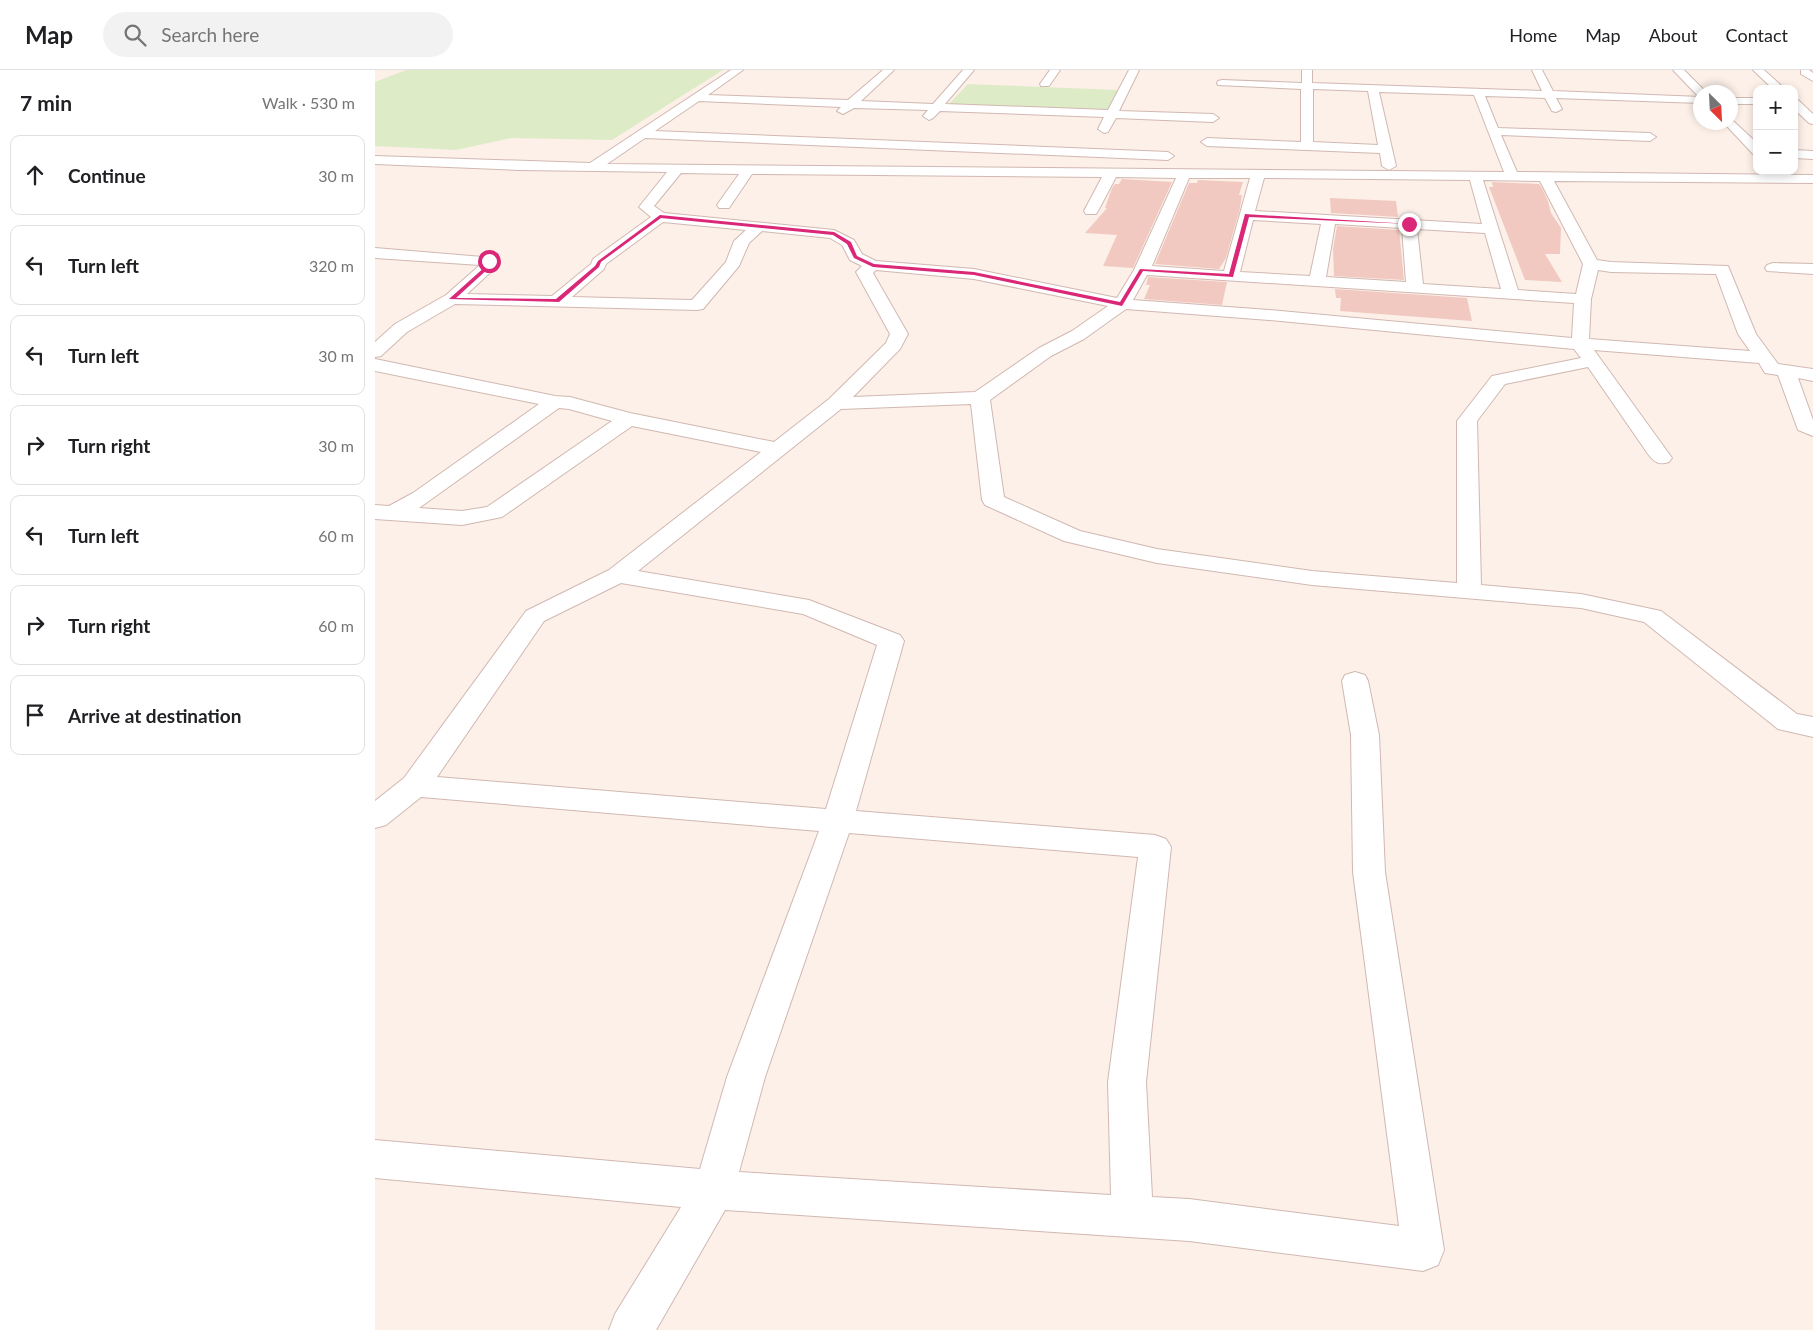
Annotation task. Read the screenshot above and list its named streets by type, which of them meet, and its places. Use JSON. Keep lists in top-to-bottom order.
{
  "north": "bottom right",
  "page": {
    "header": "Map",
    "search": "Search here",
    "nav": [
      "Home",
      "Map",
      "About",
      "Contact"
    ],
    "heading": ["7 min", "Walk · 530 m"],
    "map_buttons": ["+", "−"],
    "list": [
      ["Continue", "30 m"],
      ["Turn left", "320 m"],
      ["Turn left", "30 m"],
      ["Turn right", "30 m"],
      ["Turn left", "60 m"],
      ["Turn right", "60 m"],
      "Arrive at destination"
    ]
  }
}
